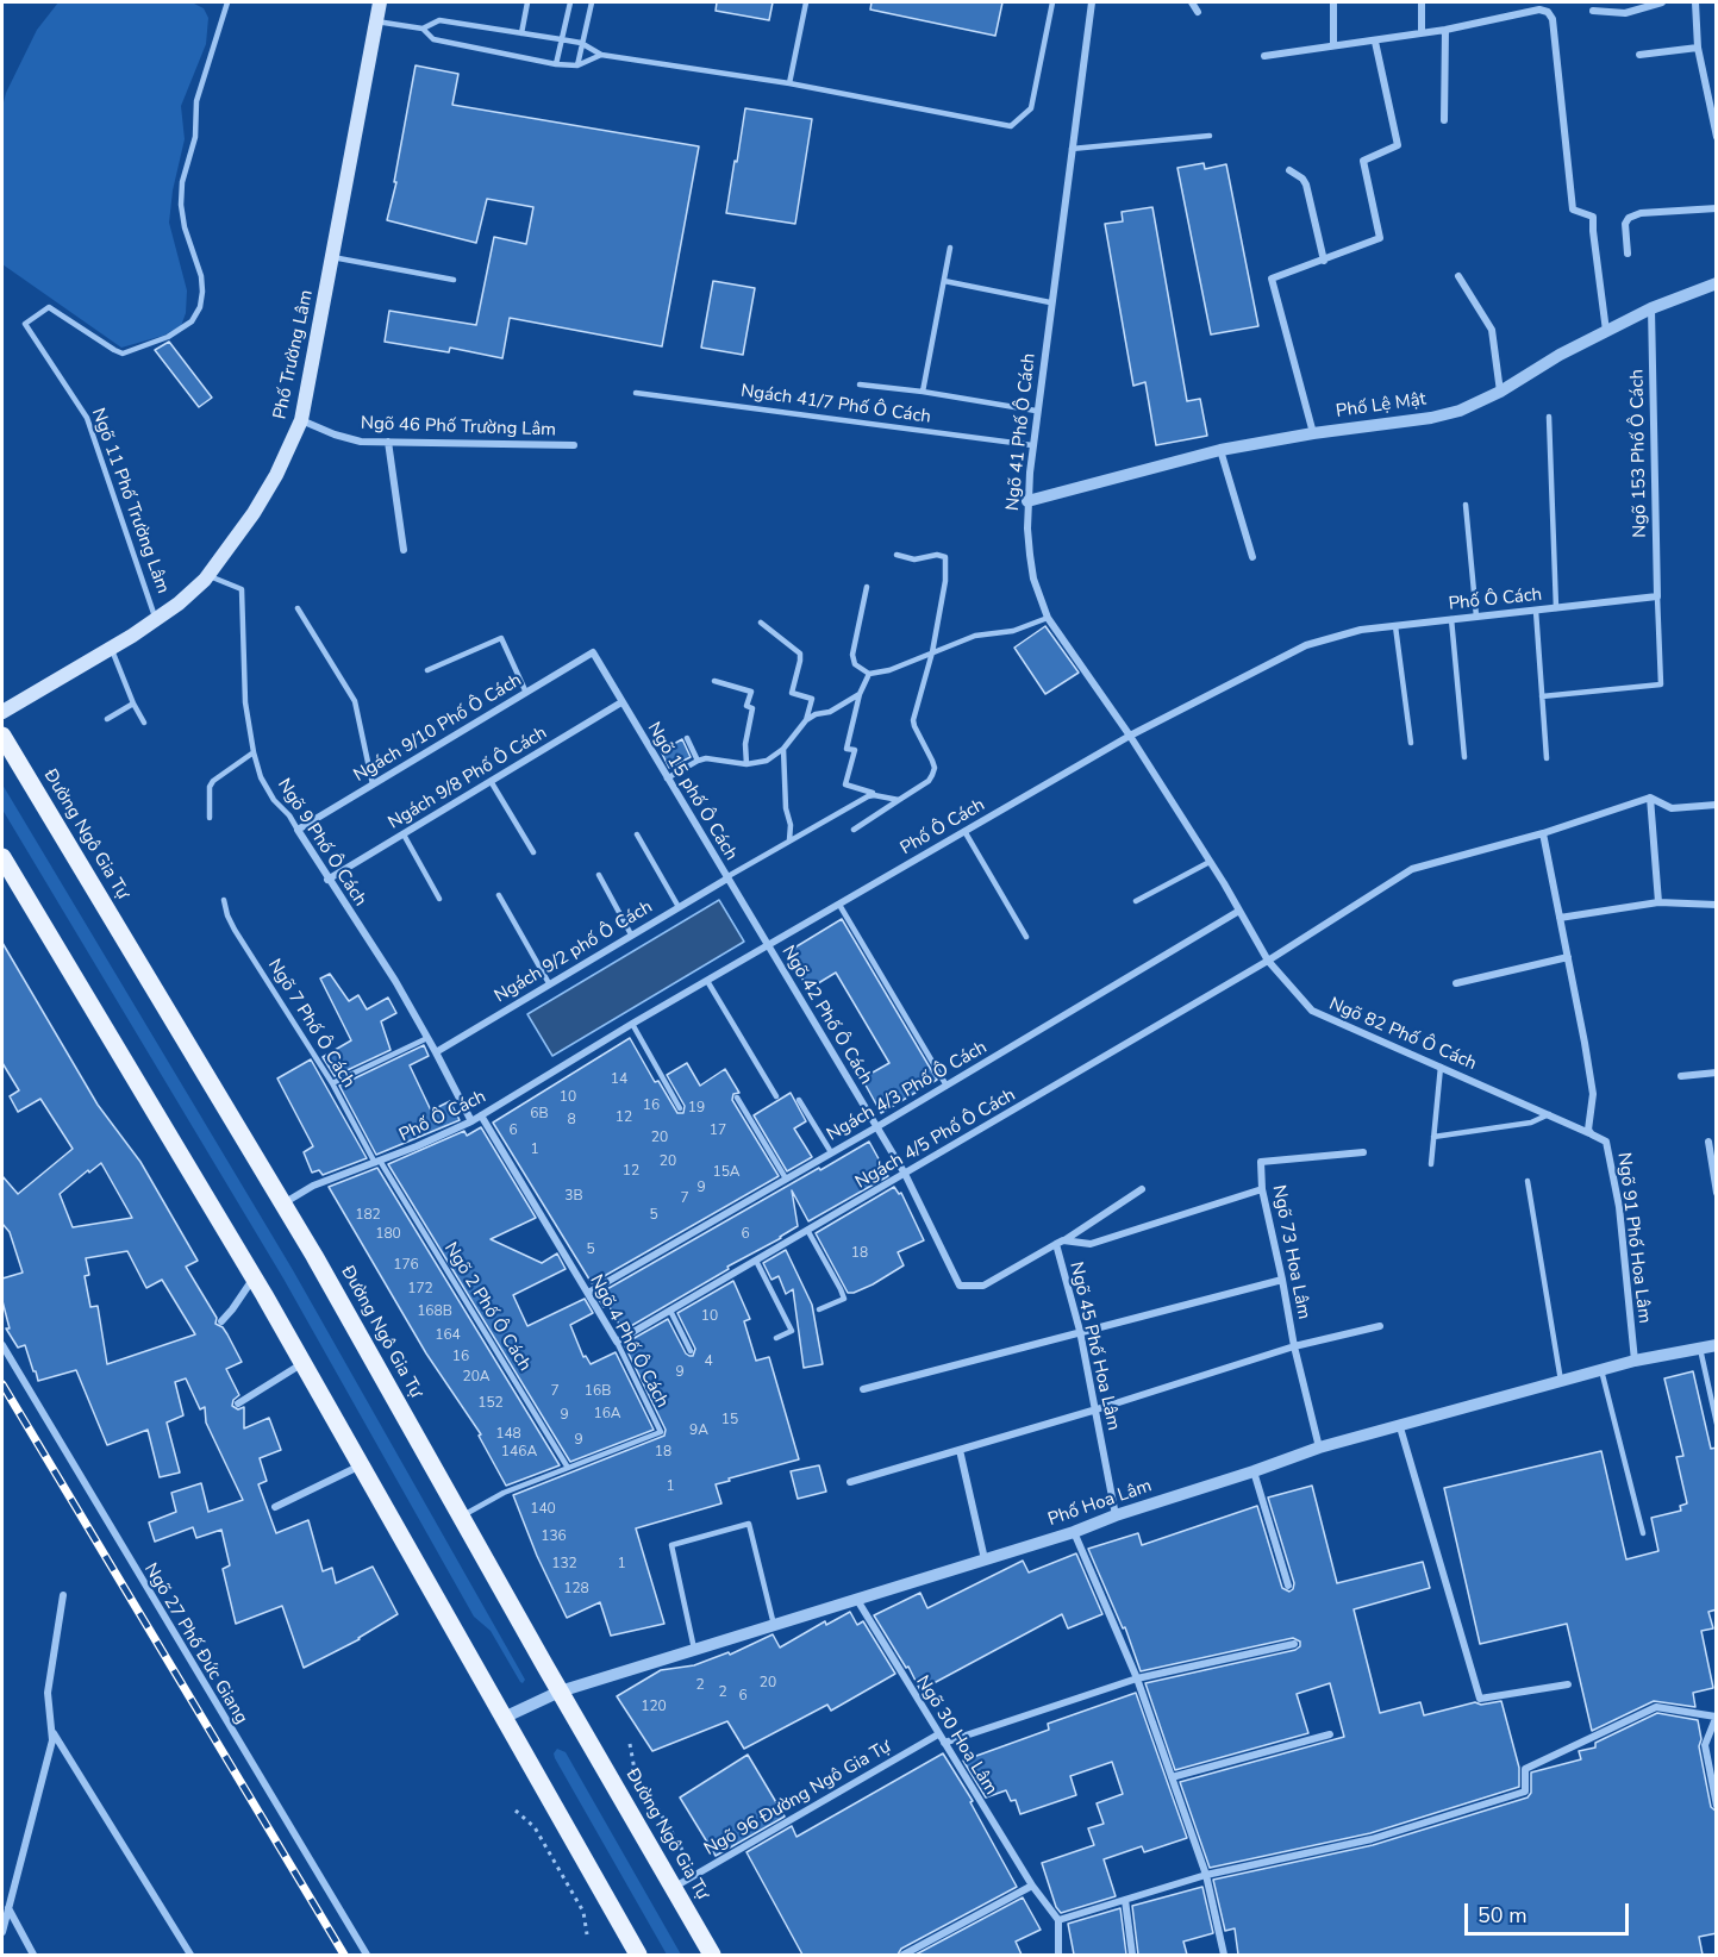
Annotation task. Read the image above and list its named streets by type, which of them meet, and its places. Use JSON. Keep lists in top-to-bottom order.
{
  "streets": {
    "main road": ["Phố Trường Lâm", "Đường Ngô Gia Tự"],
    "street": [
      "Phố Lệ Mật",
      "Ngõ 46 Phố Trường Lâm",
      "Ngõ 41 Phố Ô Cách",
      "Ngõ 153 Phố Ô Cách",
      "Phố Ô Cách",
      "Ngách 9/10 Phố Ô Cách",
      "Ngách 9/8 Phố Ô Cách",
      "Ngõ 15 phố Ô Cách",
      "Ngõ 9 Phố Ô Cách",
      "Ngách 9/2 phố Ô Cách",
      "Ngõ 42 Phố Ô Cách",
      "Ngõ 82 Phố Ô Cách",
      "Ngách 4/3 Phố Ô Cách",
      "Ngách 4/5 Phố Ô Cách",
      "Ngõ 91 Phố Hoa Lâm",
      "Ngõ 73 Hoa Lâm",
      "Ngõ 4 Phố Ô Cách",
      "Ngõ 45 Phố Hoa Lâm",
      "Phố Hoa Lâm",
      "Ngõ 27 Phố Đức Giang",
      "Ngõ 30 Hoa Lâm",
      "Ngõ 96 Đường Ngô Gia Tự"
    ],
    "lane": [
      "Ngách 41/7 Phố Ô Cách",
      "Ngõ 11 Phố Trường Lâm",
      "Ngõ 7 Phố Ô Cách",
      "Ngõ 2 Phố Ô Cách"
    ]
  },
  "crossings": [
    ["Phố Trường Lâm", "Ngõ 46 Phố Trường Lâm"],
    ["Phố Trường Lâm", "Ngõ 11 Phố Trường Lâm"],
    ["Phố Trường Lâm", "Ngõ 9 Phố Ô Cách"],
    ["Ngách 41/7 Phố Ô Cách", "Ngõ 41 Phố Ô Cách"],
    ["Phố Lệ Mật", "Ngõ 41 Phố Ô Cách"],
    ["Phố Lệ Mật", "Ngõ 153 Phố Ô Cách"],
    ["Ngõ 41 Phố Ô Cách", "Phố Ô Cách"],
    ["Ngõ 41 Phố Ô Cách", "Ngõ 82 Phố Ô Cách"],
    ["Ngõ 153 Phố Ô Cách", "Phố Ô Cách"],
    ["Phố Ô Cách", "Ngõ 15 phố Ô Cách"],
    ["Phố Ô Cách", "Đường Ngô Gia Tự"],
    ["Phố Ô Cách", "Ngõ 9 Phố Ô Cách"],
    ["Phố Ô Cách", "Ngõ 42 Phố Ô Cách"],
    ["Phố Ô Cách", "Ngõ 7 Phố Ô Cách"],
    ["Phố Ô Cách", "Ngõ 82 Phố Ô Cách"],
    ["Phố Ô Cách", "Ngõ 2 Phố Ô Cách"],
    ["Phố Ô Cách", "Ngõ 4 Phố Ô Cách"],
    ["Ngách 9/10 Phố Ô Cách", "Ngõ 15 phố Ô Cách"],
    ["Ngách 9/10 Phố Ô Cách", "Ngõ 9 Phố Ô Cách"],
    ["Ngách 9/8 Phố Ô Cách", "Ngõ 15 phố Ô Cách"],
    ["Ngách 9/8 Phố Ô Cách", "Ngõ 9 Phố Ô Cách"],
    ["Ngõ 15 phố Ô Cách", "Ngách 9/2 phố Ô Cách"],
    ["Ngõ 15 phố Ô Cách", "Ngõ 42 Phố Ô Cách"],
    ["Đường Ngô Gia Tự", "Ngõ 4 Phố Ô Cách"],
    ["Đường Ngô Gia Tự", "Phố Hoa Lâm"],
    ["Đường Ngô Gia Tự", "Ngõ 96 Đường Ngô Gia Tự"],
    ["Ngõ 9 Phố Ô Cách", "Ngách 9/2 phố Ô Cách"],
    ["Ngõ 42 Phố Ô Cách", "Ngách 4/3 Phố Ô Cách"],
    ["Ngõ 42 Phố Ô Cách", "Ngách 4/5 Phố Ô Cách"],
    ["Ngõ 42 Phố Ô Cách", "Ngõ 45 Phố Hoa Lâm"],
    ["Ngõ 7 Phố Ô Cách", "Ngõ 2 Phố Ô Cách"],
    ["Ngõ 82 Phố Ô Cách", "Ngách 4/3 Phố Ô Cách"],
    ["Ngõ 82 Phố Ô Cách", "Ngách 4/5 Phố Ô Cách"],
    ["Ngõ 82 Phố Ô Cách", "Ngõ 91 Phố Hoa Lâm"],
    ["Ngách 4/3 Phố Ô Cách", "Ngõ 4 Phố Ô Cách"],
    ["Ngách 4/5 Phố Ô Cách", "Ngõ 4 Phố Ô Cách"],
    ["Ngách 4/5 Phố Ô Cách", "Ngõ 45 Phố Hoa Lâm"],
    ["Ngõ 91 Phố Hoa Lâm", "Phố Hoa Lâm"],
    ["Ngõ 73 Hoa Lâm", "Phố Hoa Lâm"],
    ["Ngõ 2 Phố Ô Cách", "Ngõ 4 Phố Ô Cách"],
    ["Ngõ 45 Phố Hoa Lâm", "Phố Hoa Lâm"],
    ["Phố Hoa Lâm", "Ngõ 30 Hoa Lâm"],
    ["Ngõ 30 Hoa Lâm", "Ngõ 96 Đường Ngô Gia Tự"]
  ],
  "house_numbers": [
    "14",
    "10",
    "16",
    "19",
    "6B",
    "12",
    "8",
    "6",
    "17",
    "20",
    "1",
    "20",
    "12",
    "15A",
    "9",
    "3B",
    "7",
    "182",
    "5",
    "180",
    "6",
    "5",
    "18",
    "176",
    "172",
    "168B",
    "10",
    "164",
    "16",
    "4",
    "9",
    "20A",
    "7",
    "16B",
    "152",
    "16A",
    "9",
    "15",
    "9A",
    "148",
    "9",
    "146A",
    "18",
    "1",
    "140",
    "136",
    "132",
    "1",
    "128",
    "20",
    "2",
    "2",
    "6",
    "120"
  ],
  "scale_bar": "50 m"
}
